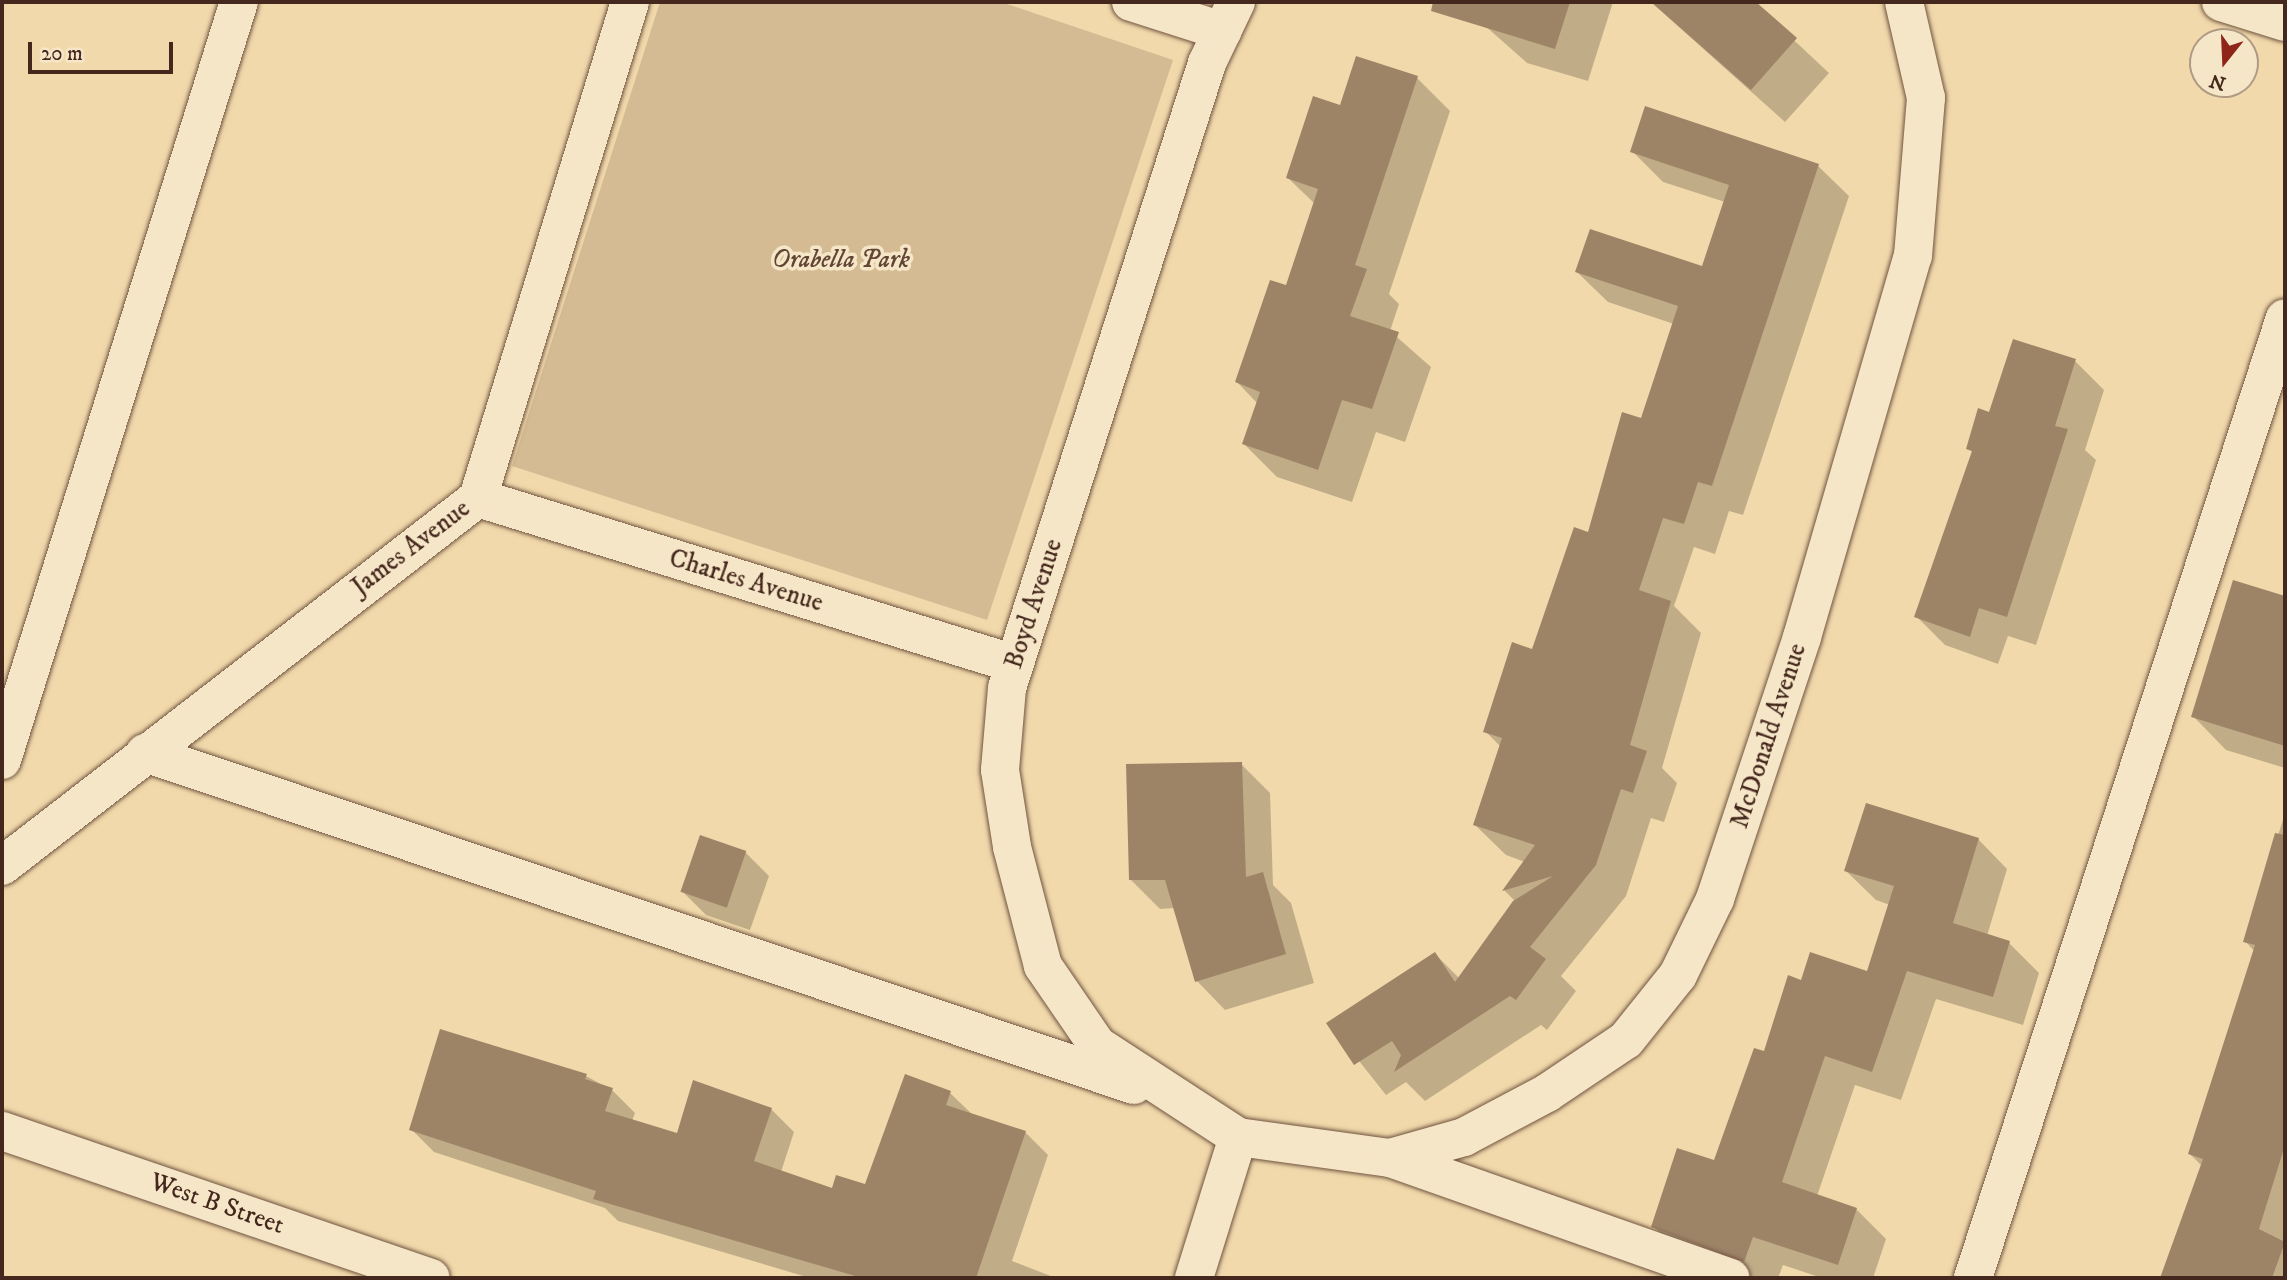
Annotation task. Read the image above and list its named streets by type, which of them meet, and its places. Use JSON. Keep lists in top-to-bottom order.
{
  "streets": {
    "street": [
      "James Avenue",
      "Charles Avenue",
      "Boyd Avenue",
      "McDonald Avenue",
      "West B Street"
    ]
  },
  "crossings": [
    ["James Avenue", "Charles Avenue"],
    ["Charles Avenue", "Boyd Avenue"],
    ["Boyd Avenue", "McDonald Avenue"]
  ],
  "parks": ["Orabella Park"],
  "scale_bar": "20 m",
  "north": "bottom"
}
